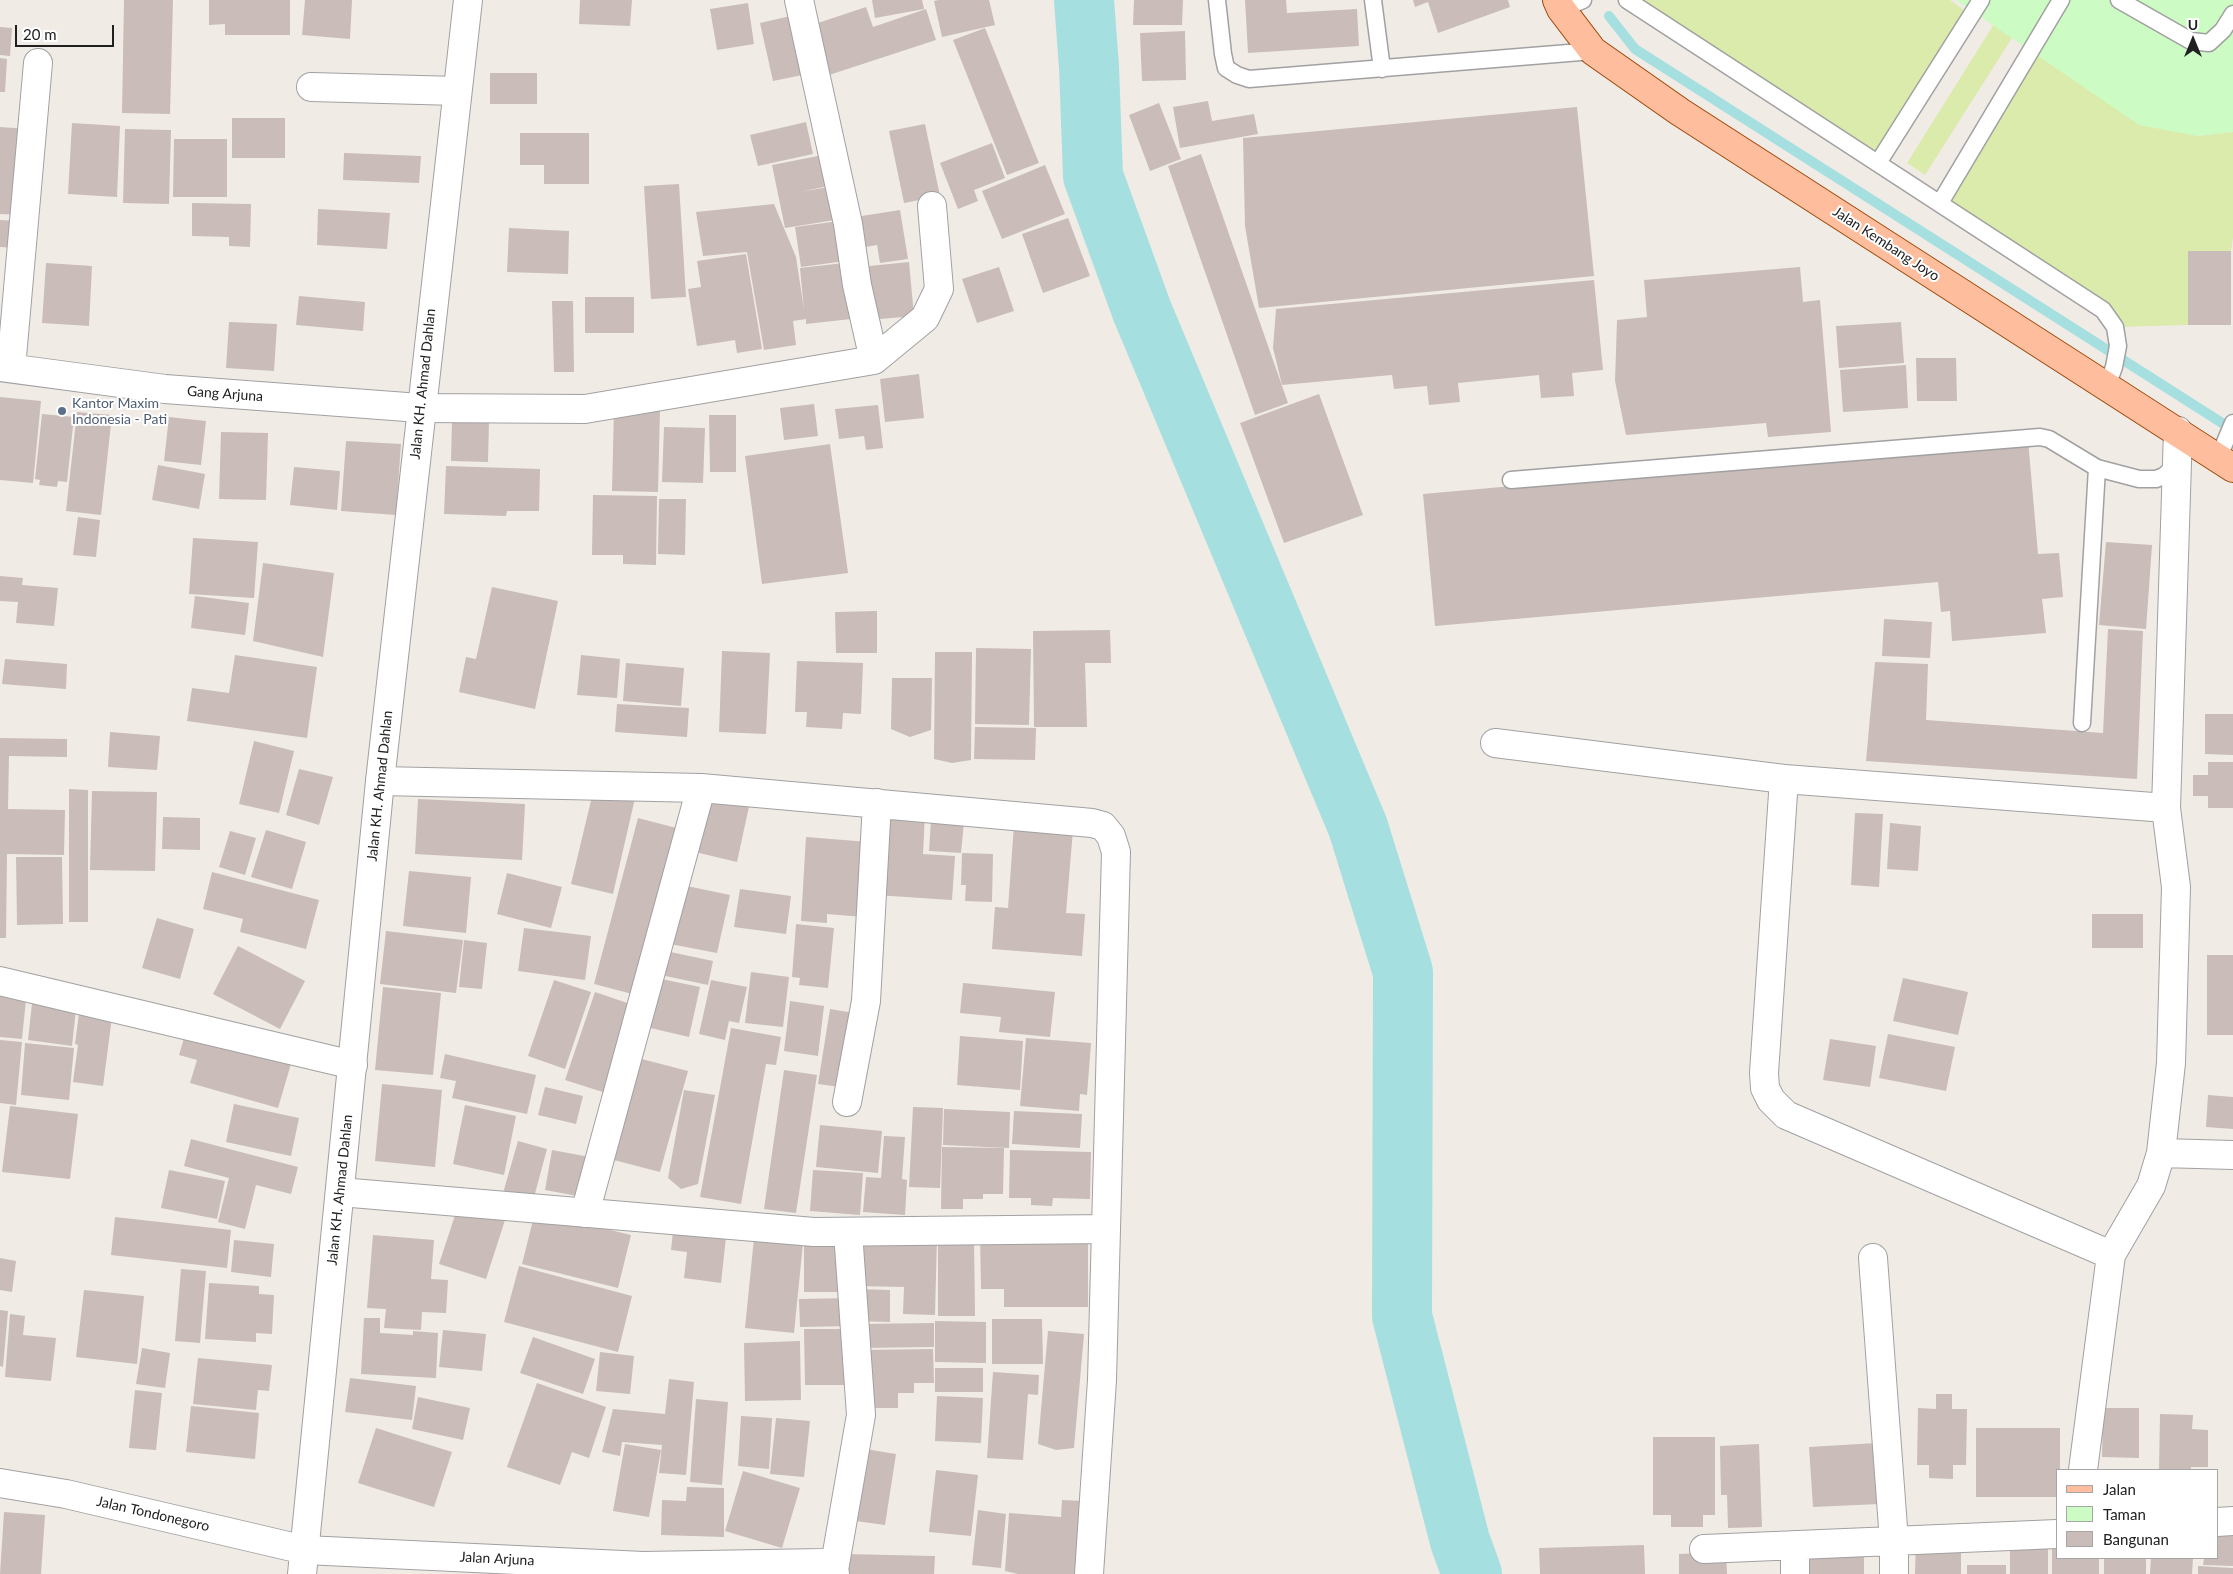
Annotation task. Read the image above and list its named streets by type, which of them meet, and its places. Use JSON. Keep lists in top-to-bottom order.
{
  "streets": {
    "main road": ["Jalan Kembang Joyo"],
    "street": [
      "Jalan KH. Ahmad Dahlan",
      "Gang Arjuna",
      "Jalan Tondonegoro",
      "Jalan Arjuna"
    ]
  },
  "crossings": [
    ["Jalan KH. Ahmad Dahlan", "Gang Arjuna"],
    ["Jalan KH. Ahmad Dahlan", "Jalan Tondonegoro"],
    ["Jalan KH. Ahmad Dahlan", "Jalan Arjuna"],
    ["Jalan Tondonegoro", "Jalan Arjuna"]
  ],
  "places": ["Kantor Maxim Indonesia - Pati"],
  "legend": ["Jalan", "Taman", "Bangunan"],
  "scale_bar": "20 m",
  "north": "top"
}
